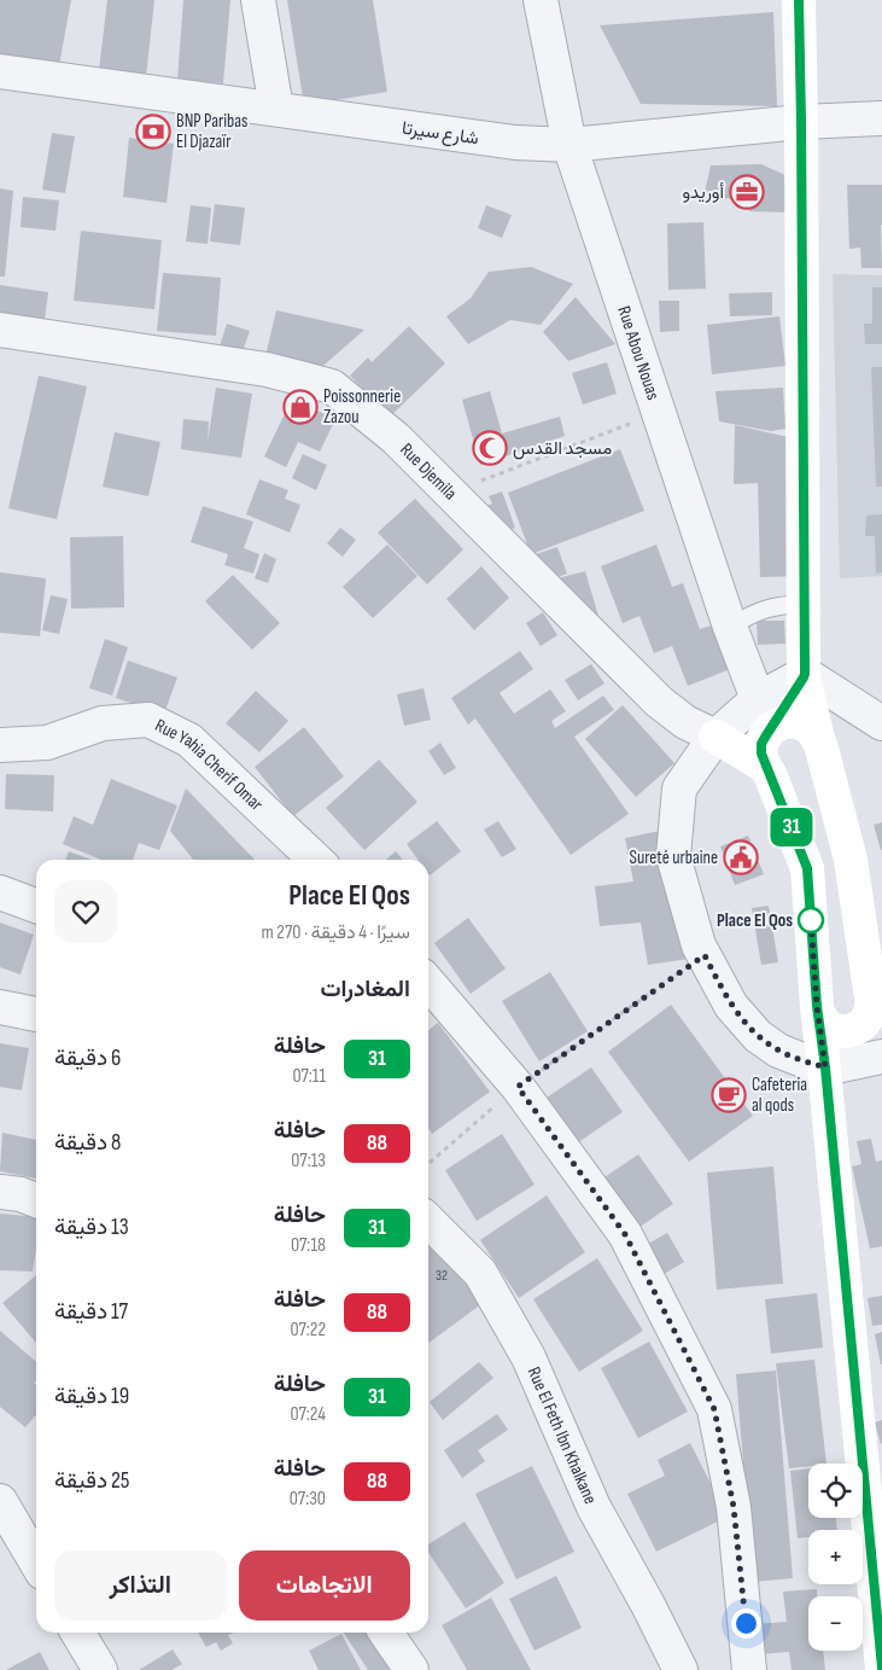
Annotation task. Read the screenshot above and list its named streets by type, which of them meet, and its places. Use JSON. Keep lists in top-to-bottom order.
{
  "streets": {
    "street": [
      "شارع سيرتا",
      "Rue Abou Nouas",
      "Rue Djemila",
      "Rue Yahia Cherif Omar",
      "Rue El Feth Ibn Khalkane"
    ]
  },
  "crossings": [
    ["شارع سيرتا", "Rue Abou Nouas"]
  ],
  "places": {
    "bank": ["BNP Paribas El Djazaïr"],
    "office": ["أوريدو"],
    "shop": ["Poissonnerie Zazou"],
    "mosque": ["مسجد القدس"],
    "public building": ["Sureté urbaine"],
    "other": ["Place El Qos"],
    "cafe": ["Cafeteria al qods"]
  },
  "lines": ["bus line 31"],
  "house_numbers": ["32"],
  "page": {
    "on_map": "31",
    "heading": [
      ["Place El Qos", "سيرًا · 4 دقيقة · 270 m"],
      "المغادرات"
    ],
    "list": [
      {
        "mark": "31",
        "name": "حافلة",
        "note": "07:11",
        "value": "6 دقيقة"
      },
      {
        "mark": "88",
        "name": "حافلة",
        "note": "07:13",
        "value": "8 دقيقة"
      },
      {
        "mark": "31",
        "name": "حافلة",
        "note": "07:18",
        "value": "13 دقيقة"
      },
      {
        "mark": "88",
        "name": "حافلة",
        "note": "07:22",
        "value": "17 دقيقة"
      },
      {
        "mark": "31",
        "name": "حافلة",
        "note": "07:24",
        "value": "19 دقيقة"
      },
      {
        "mark": "88",
        "name": "حافلة",
        "note": "07:30",
        "value": "25 دقيقة"
      }
    ],
    "map_buttons": ["+", "−"],
    "buttons": ["الاتجاهات", "التذاكر"]
  }
}
